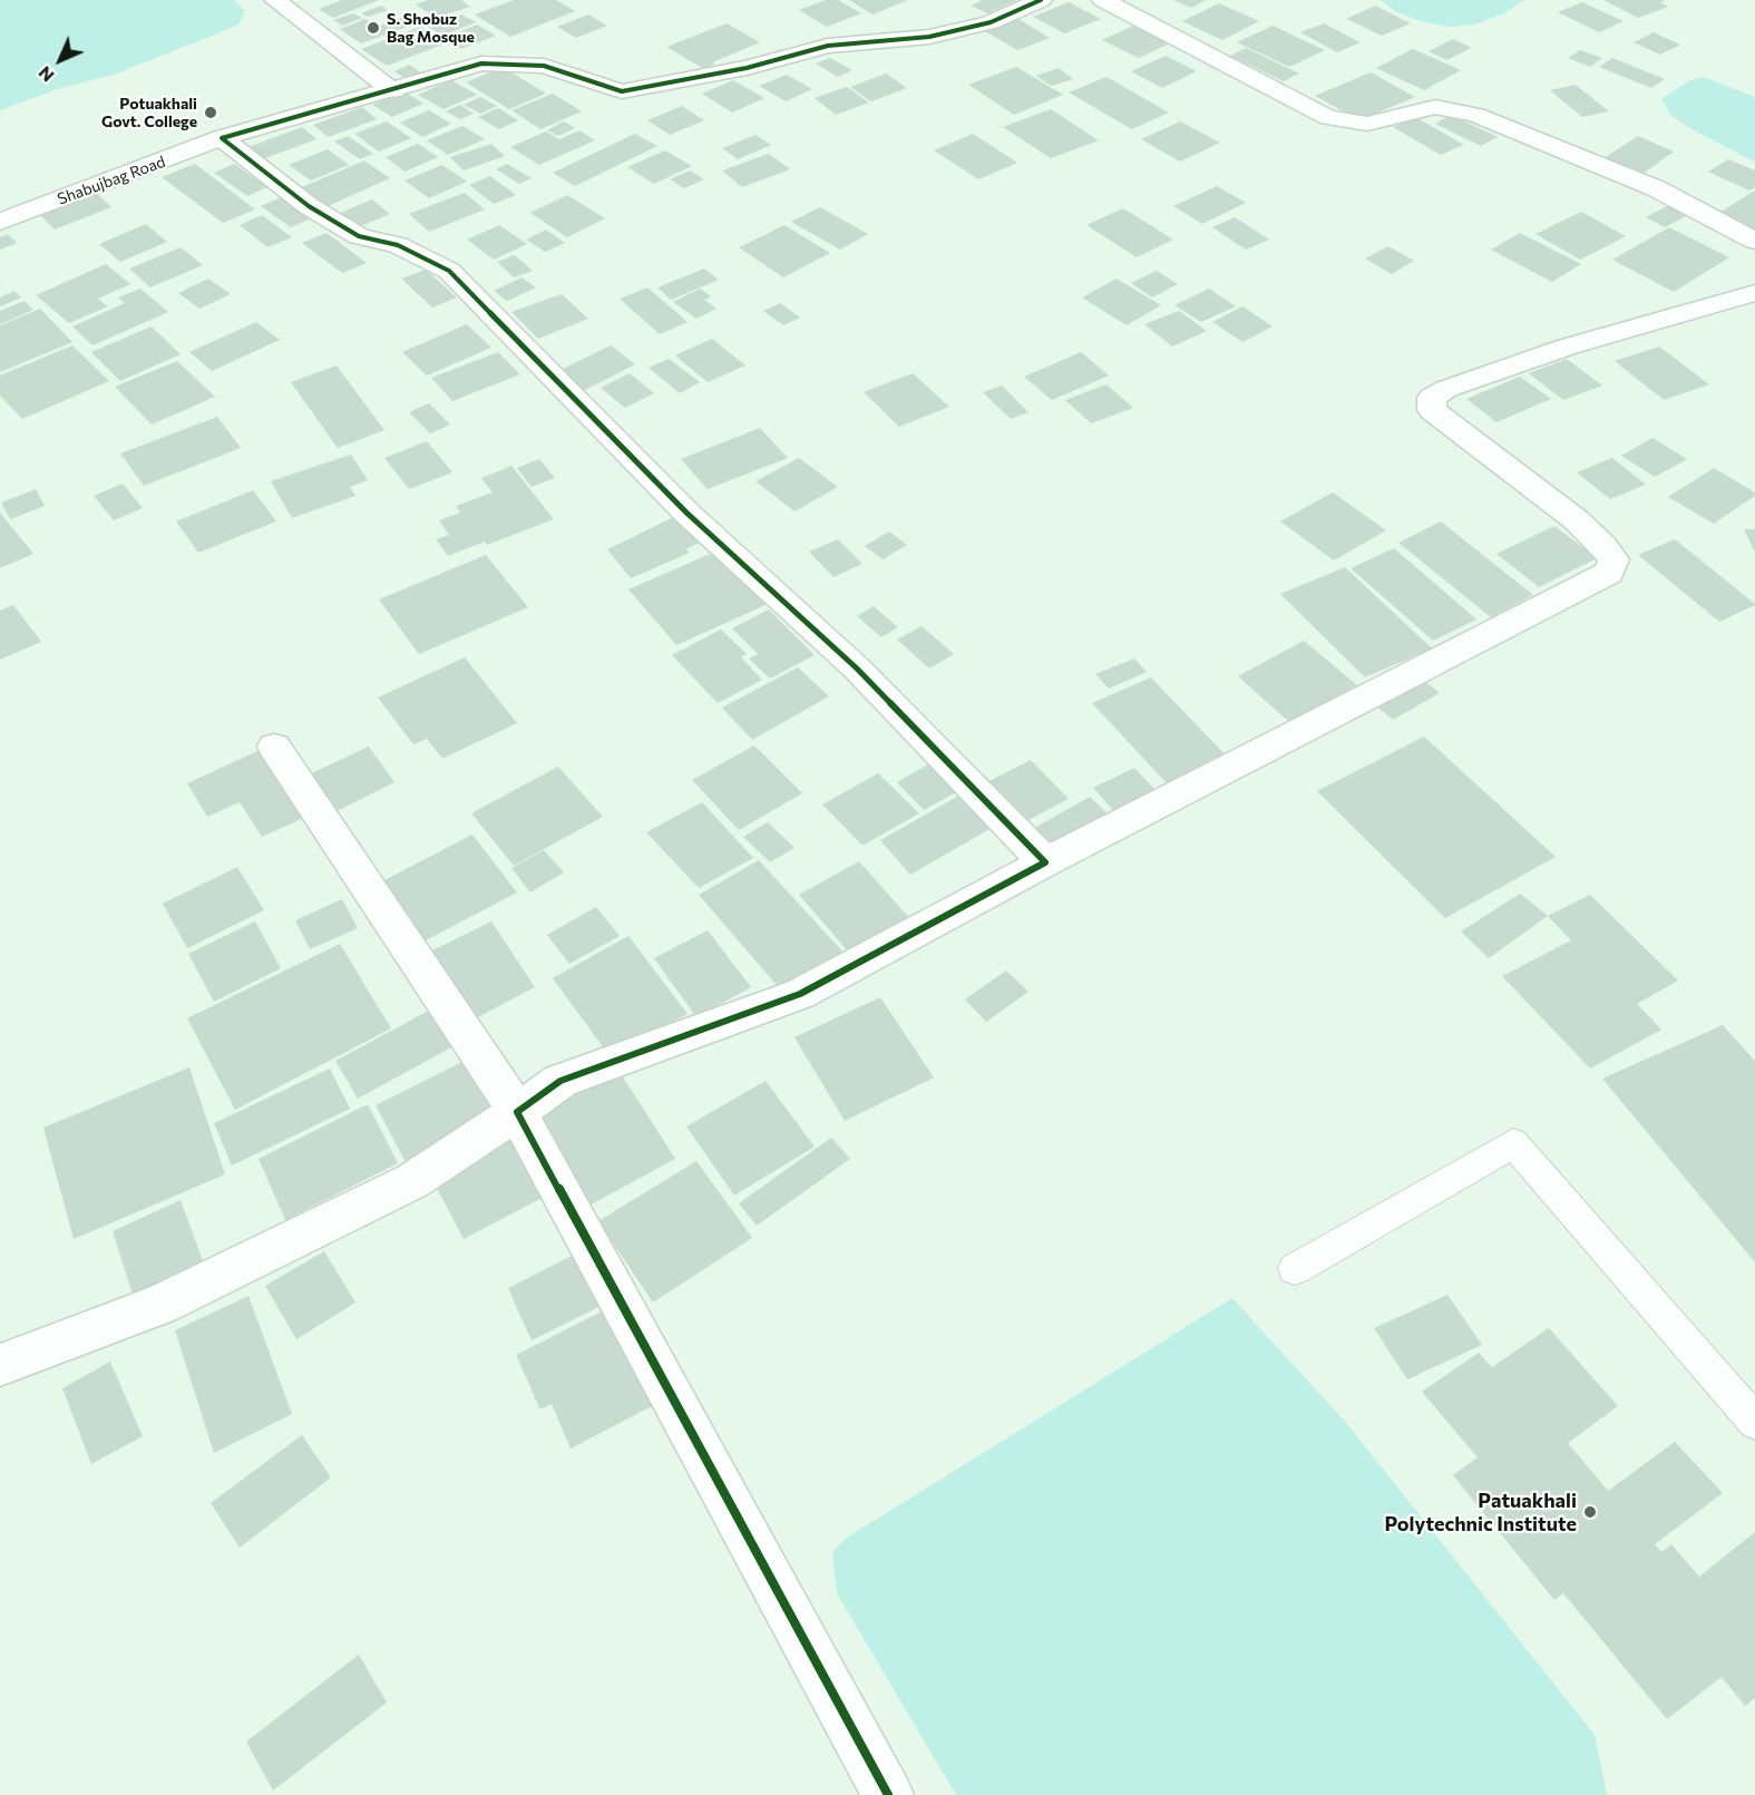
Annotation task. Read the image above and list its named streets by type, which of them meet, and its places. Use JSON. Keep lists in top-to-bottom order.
{
  "streets": {
    "street": ["Shabujbag Road"]
  },
  "places": ["S. Shobuz Bag Mosque", "Potuakhali Govt. College", "Patuakhali Polytechnic Institute"],
  "north": "bottom left"
}
